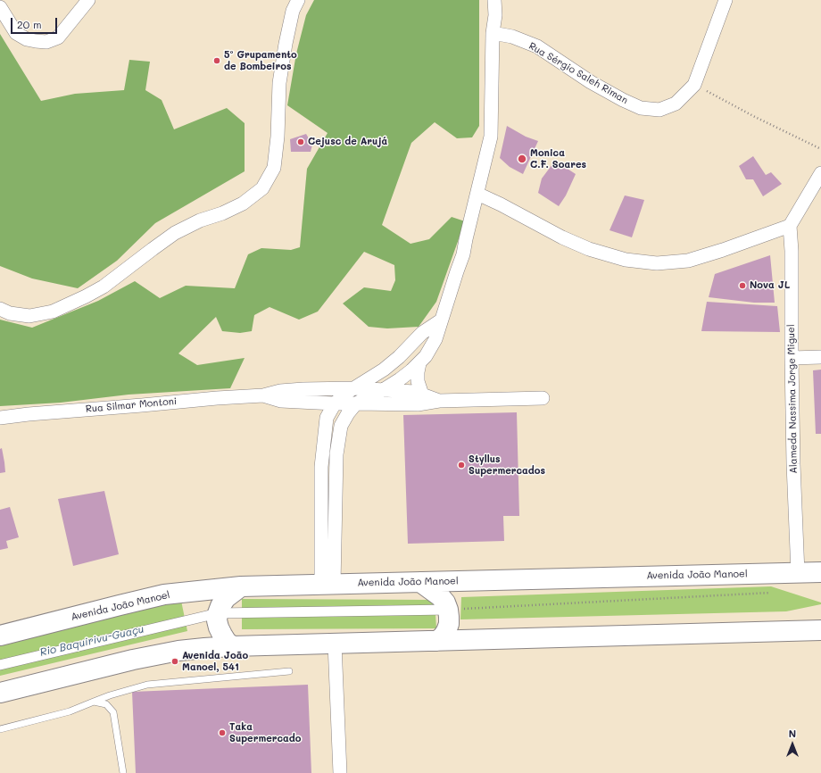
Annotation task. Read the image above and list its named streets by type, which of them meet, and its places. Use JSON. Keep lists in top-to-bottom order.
{
  "streets": {
    "main road": ["Avenida João Manoel"],
    "street": ["Rua Sérgio Saleh Riman", "Alameda Nassima Jorge Miguel", "Rua Silmar Montoni"]
  },
  "crossings": [
    ["Alameda Nassima Jorge Miguel", "Avenida João Manoel"]
  ],
  "water": ["Rio Baquirivu-Guaçu"],
  "places": [
    "5º Grupamento de Bombeiros",
    "Cejusc de Arujá",
    "Monica C.F. Soares",
    "Nova JL",
    "Styllus Supermercados",
    "Avenida João Manoel, 541",
    "Taka Supermercado"
  ],
  "scale_bar": "20 m",
  "north": "top"
}
